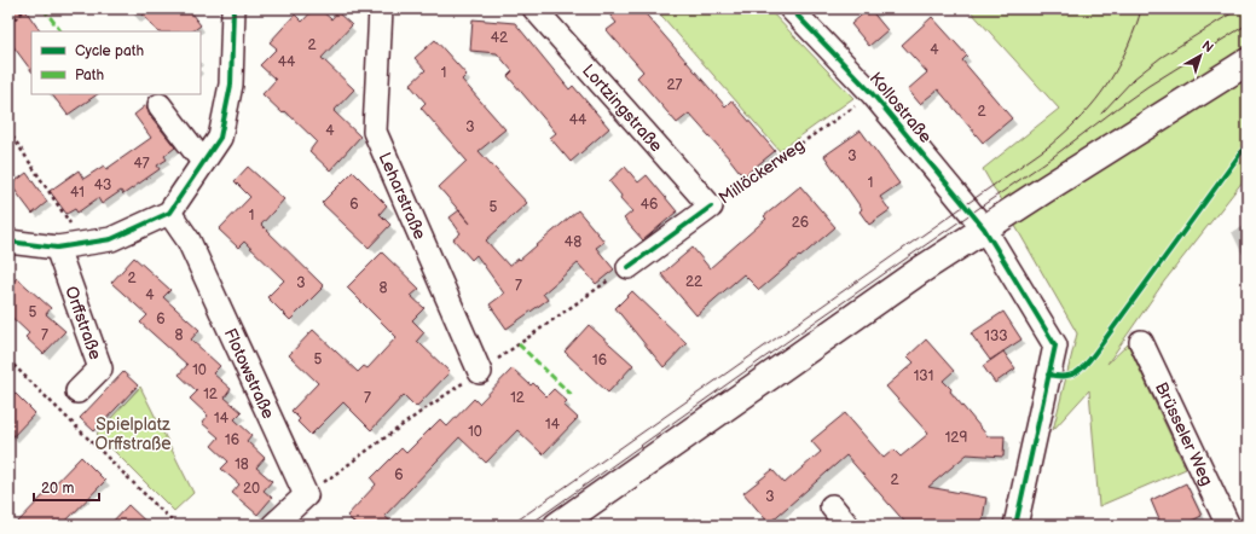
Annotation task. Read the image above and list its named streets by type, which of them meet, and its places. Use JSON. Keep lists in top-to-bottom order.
{
  "streets": {
    "street": [
      "Lortzingstraße",
      "Kollostraße",
      "Millöckerweg",
      "Leharstraße",
      "Orffstraße",
      "Flotowstraße",
      "Brüsseler Weg"
    ]
  },
  "crossings": [
    ["Lortzingstraße", "Millöckerweg"],
    ["Kollostraße", "Millöckerweg"]
  ],
  "parks": ["Spielplatz Orffstraße"],
  "house_numbers": [
    "42",
    "2",
    "4",
    "44",
    "1",
    "27",
    "2",
    "44",
    "3",
    "4",
    "3",
    "47",
    "1",
    "43",
    "41",
    "6",
    "46",
    "5",
    "1",
    "26",
    "48",
    "2",
    "22",
    "3",
    "7",
    "8",
    "4",
    "5",
    "6",
    "7",
    "8",
    "133",
    "5",
    "16",
    "10",
    "131",
    "12",
    "7",
    "12",
    "14",
    "14",
    "10",
    "129",
    "16",
    "18",
    "6",
    "2",
    "20",
    "3"
  ],
  "legend": ["Cycle path", "Path"],
  "scale_bar": "20 m",
  "north": "top right"
}
